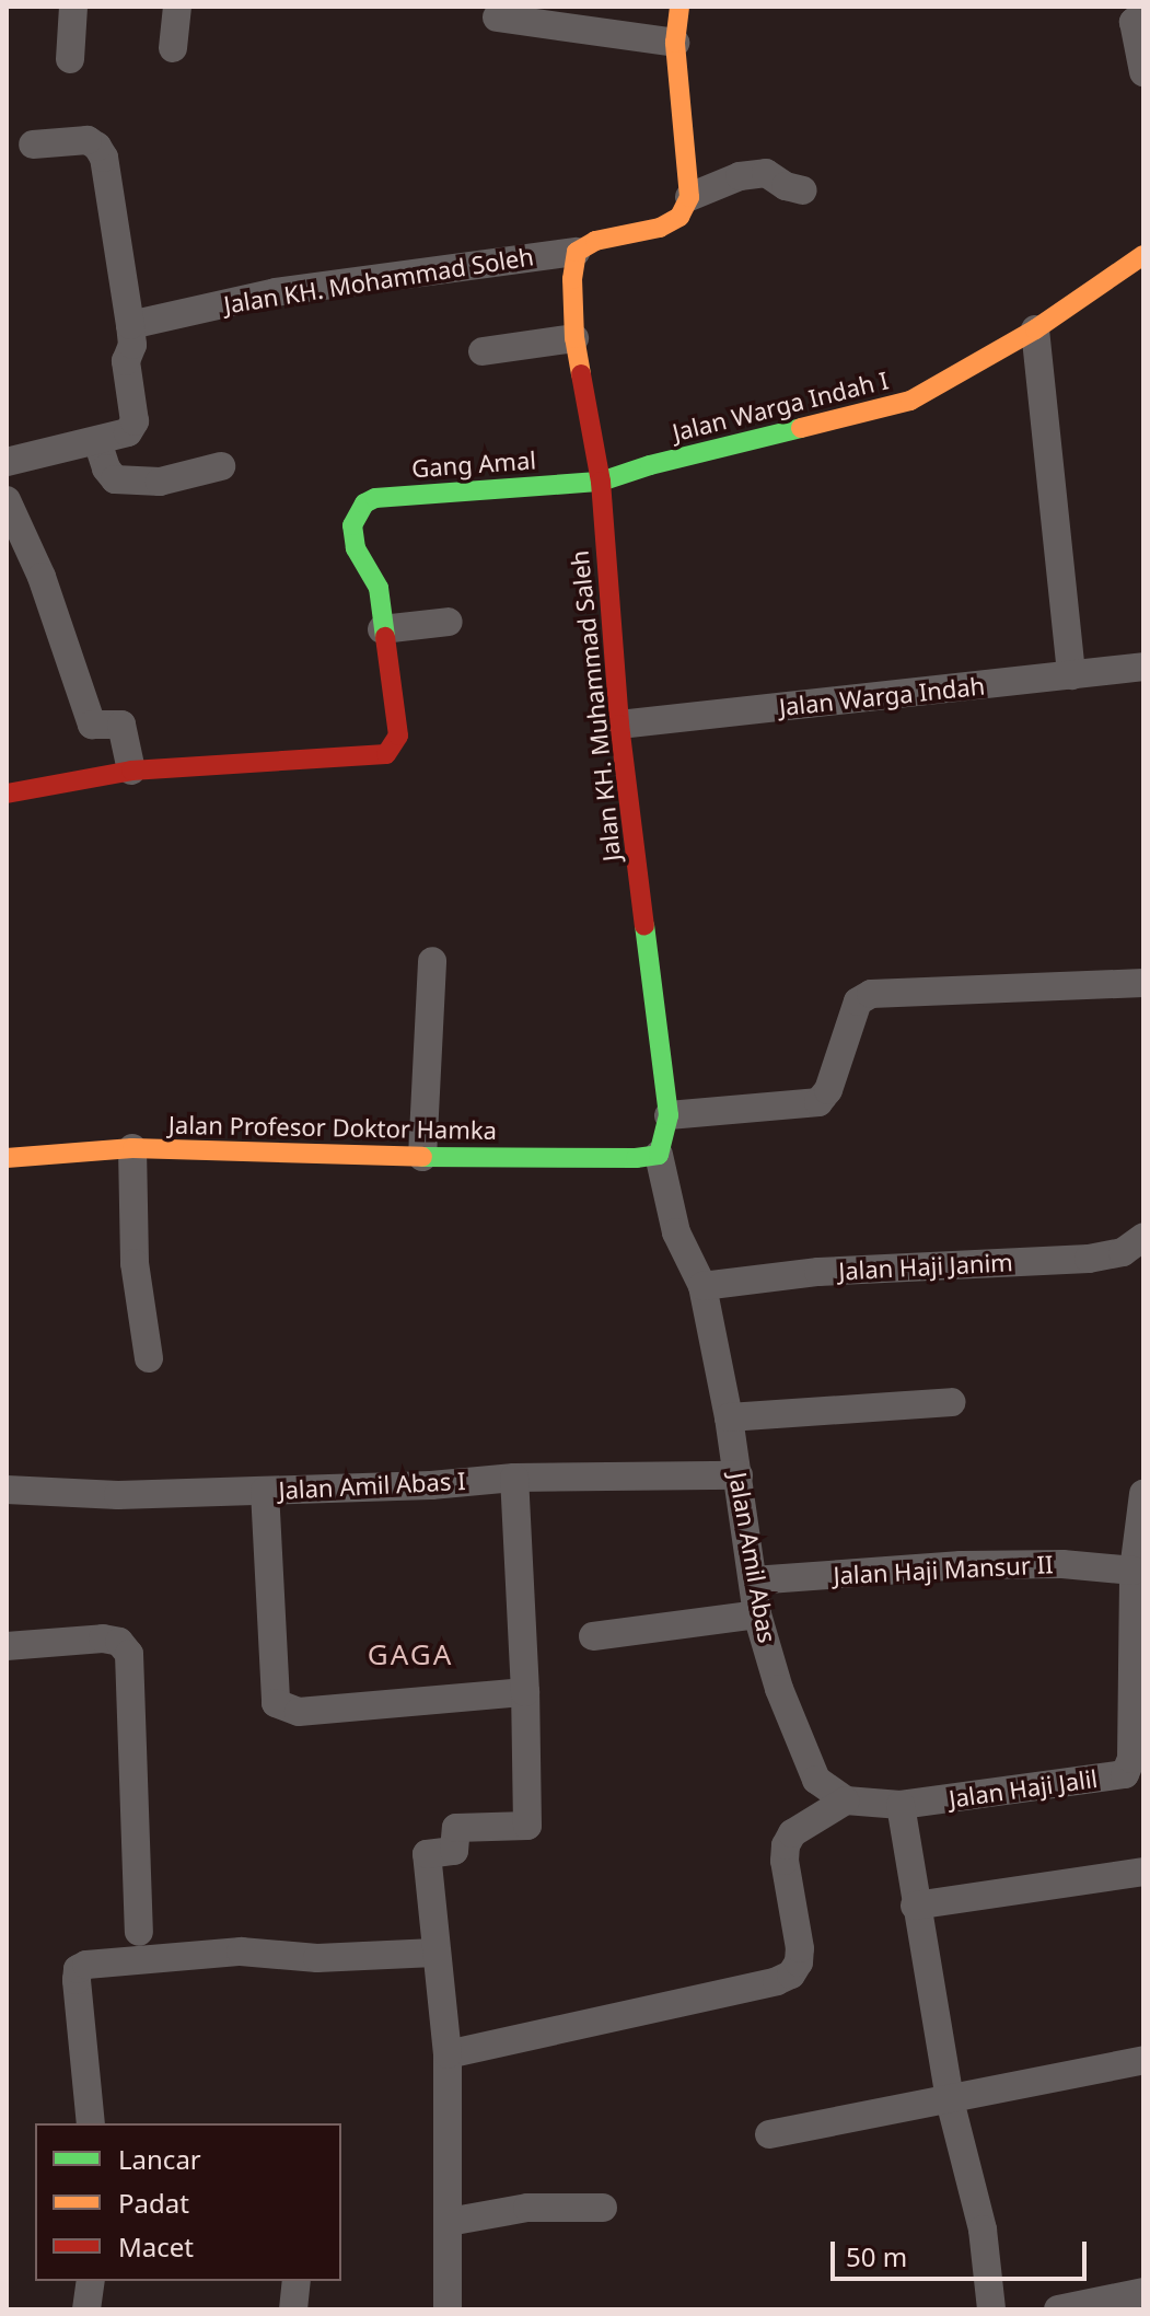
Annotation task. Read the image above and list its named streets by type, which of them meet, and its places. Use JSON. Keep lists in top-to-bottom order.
{
  "streets": {
    "street": [
      "Jalan KH. Mohammad Soleh",
      "Jalan Warga Indah I",
      "Gang Amal",
      "Jalan Warga Indah",
      "Jalan KH. Muhammad Saleh",
      "Jalan Profesor Doktor Hamka",
      "Jalan Haji Janim",
      "Jalan Amil Abas I",
      "Jalan Amil Abas",
      "Jalan Haji Mansur II",
      "Jalan Haji Jalil"
    ]
  },
  "crossings": [
    ["Jalan KH. Mohammad Soleh", "Jalan KH. Muhammad Saleh"],
    ["Jalan Warga Indah I", "Gang Amal"],
    ["Jalan Warga Indah I", "Jalan KH. Muhammad Saleh"],
    ["Gang Amal", "Jalan KH. Muhammad Saleh"],
    ["Jalan Warga Indah", "Jalan KH. Muhammad Saleh"],
    ["Jalan KH. Muhammad Saleh", "Jalan Profesor Doktor Hamka"],
    ["Jalan KH. Muhammad Saleh", "Jalan Amil Abas"],
    ["Jalan Profesor Doktor Hamka", "Jalan Amil Abas"],
    ["Jalan Haji Janim", "Jalan Amil Abas"],
    ["Jalan Amil Abas I", "Jalan Amil Abas"],
    ["Jalan Amil Abas", "Jalan Haji Mansur II"],
    ["Jalan Haji Mansur II", "Jalan Haji Jalil"]
  ],
  "districts": ["GAGA"],
  "legend": ["Lancar", "Padat", "Macet"],
  "scale_bar": "50 m"
}
